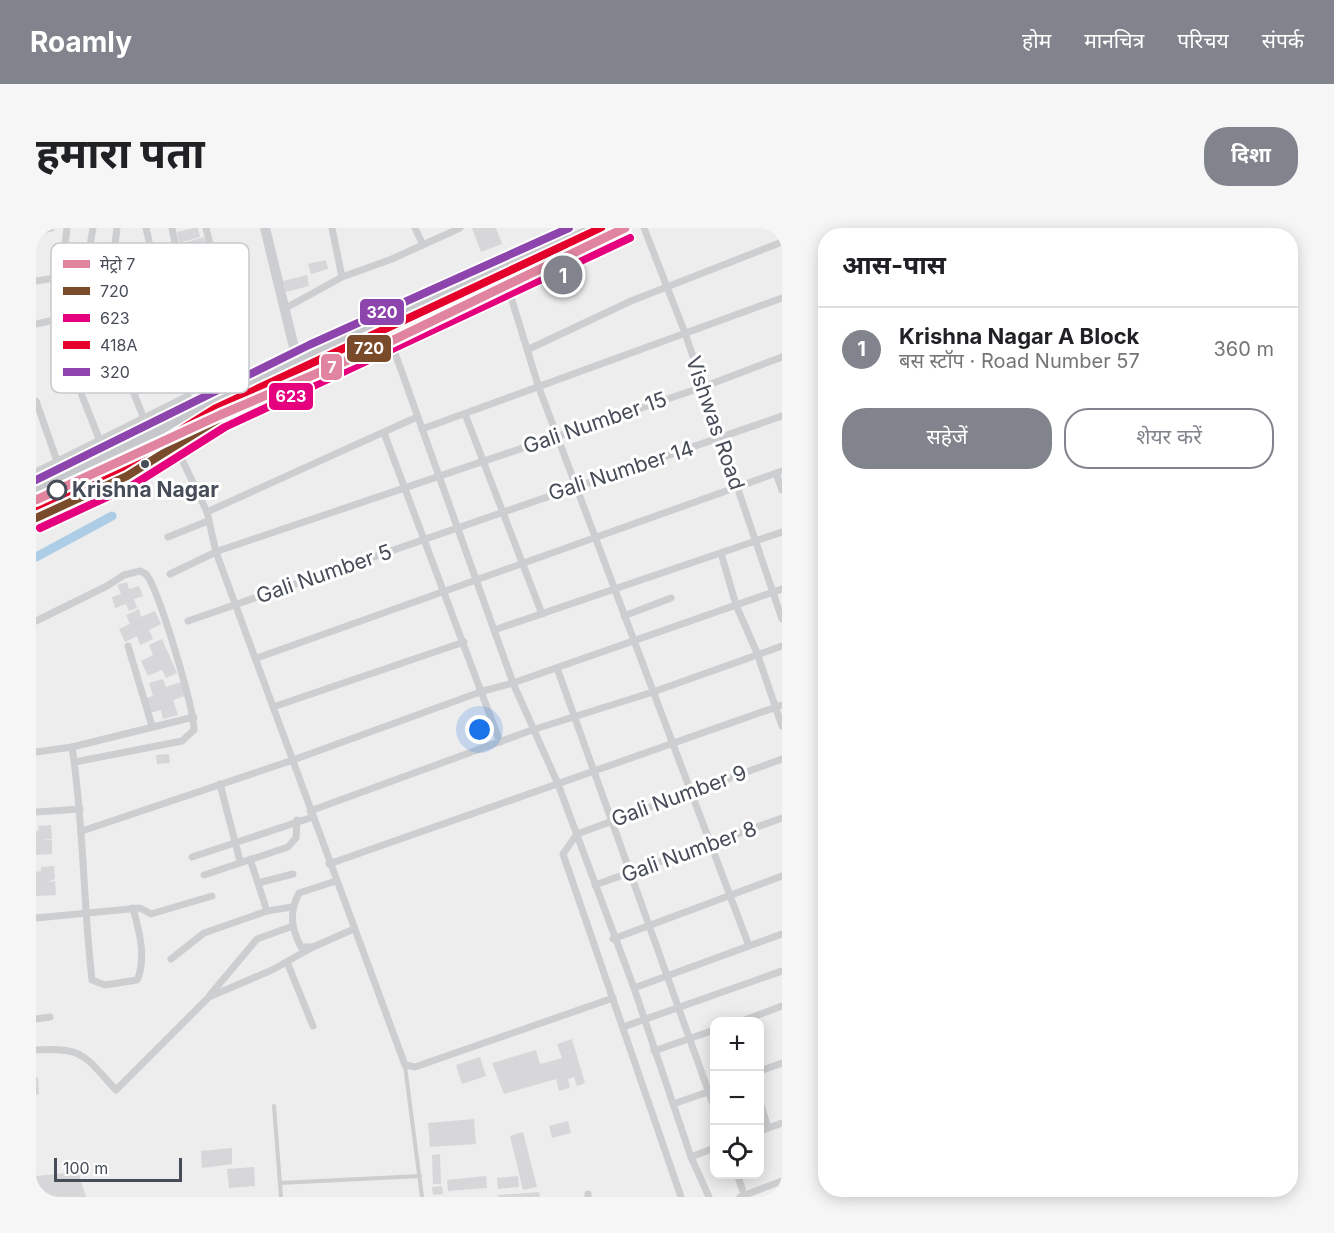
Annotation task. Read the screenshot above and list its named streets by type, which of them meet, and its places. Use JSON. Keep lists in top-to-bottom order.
{
  "streets": {
    "street": [
      "Gali Number 15",
      "Vishwas Road",
      "Gali Number 14",
      "Gali Number 5",
      "Gali Number 9",
      "Gali Number 8"
    ]
  },
  "crossings": [
    ["Gali Number 15", "Vishwas Road"],
    ["Vishwas Road", "Gali Number 14"],
    ["Gali Number 14", "Gali Number 5"]
  ],
  "places": ["Krishna Nagar"],
  "lines": [
    "metro line 7",
    "transit line 720",
    "transit line 418A",
    "transit line 320",
    "transit line 623"
  ],
  "legend": [
    "मेट्रो 7",
    "720",
    "623",
    "418A",
    "320"
  ],
  "scale_bar": "100 m",
  "page": {
    "header": "Roamly",
    "nav": [
      "होम",
      "मानचित्र",
      "परिचय",
      "संपर्क"
    ],
    "title": "हमारा पता",
    "buttons": [
      "दिशा",
      ["सहेजें", "शेयर करें"]
    ],
    "heading": "आस-पास",
    "pins": "1",
    "list": [
      {
        "mark": "1",
        "name": "Krishna Nagar A Block",
        "note": "बस स्टॉप · Road Number 57",
        "value": "360 m"
      }
    ],
    "map_buttons": ["+", "−"],
    "scale": "100 m"
  }
}
